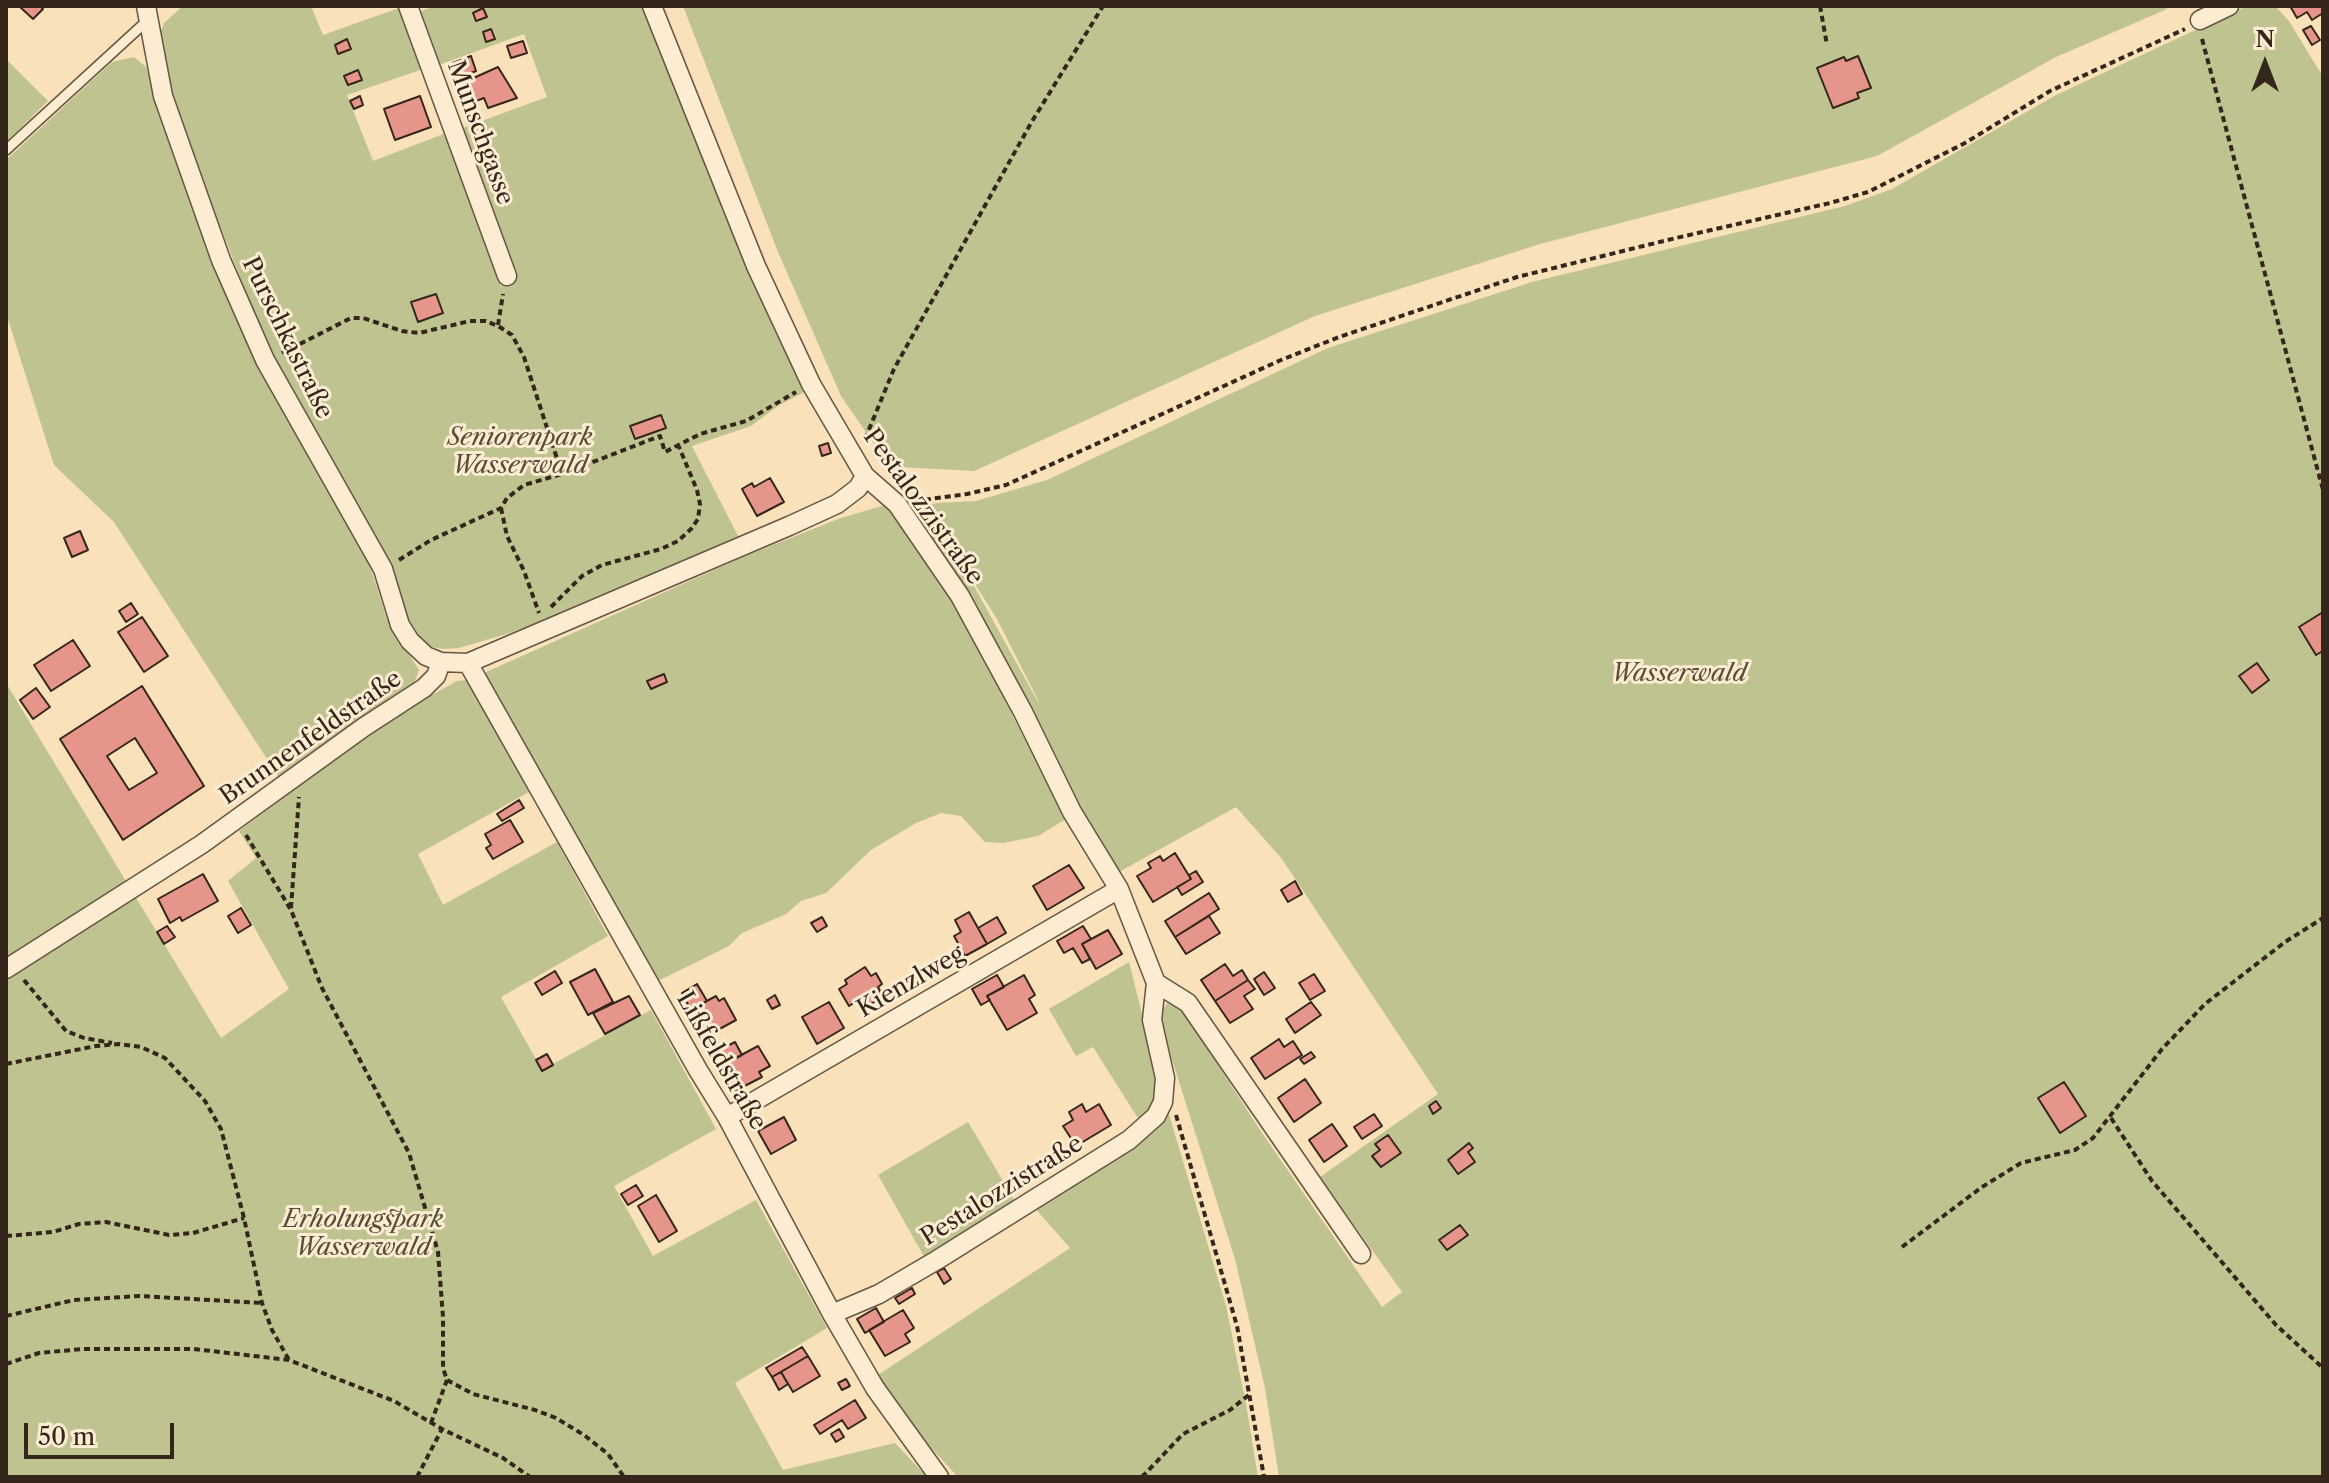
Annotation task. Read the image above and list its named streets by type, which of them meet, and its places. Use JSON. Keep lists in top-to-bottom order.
{
  "streets": {
    "street": [
      "Munschgasse",
      "Purschkastraße",
      "Pestalozzistraße",
      "Brunnenfeldstraße",
      "Kienzlweg",
      "Lißfeldstraße"
    ]
  },
  "crossings": [
    ["Purschkastraße", "Brunnenfeldstraße"],
    ["Pestalozzistraße", "Kienzlweg"],
    ["Pestalozzistraße", "Lißfeldstraße"],
    ["Kienzlweg", "Lißfeldstraße"]
  ],
  "parks": ["Seniorenpark Wasserwald", "Wasserwald", "Erholungspark Wasserwald"],
  "scale_bar": "50 m",
  "north": "top"
}
